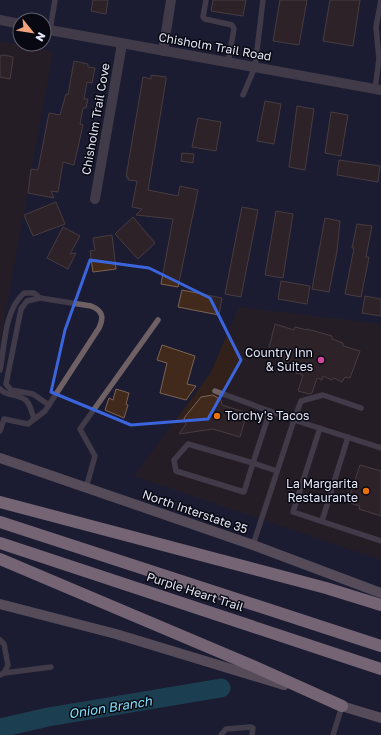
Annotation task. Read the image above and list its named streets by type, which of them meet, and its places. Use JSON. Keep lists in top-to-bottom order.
{
  "streets": {
    "highway": ["Purple Heart Trail"],
    "main road": ["North Interstate 35"],
    "street": ["Chisholm Trail Road", "Chisholm Trail Cove"]
  },
  "crossings": [
    ["Chisholm Trail Road", "Chisholm Trail Cove"]
  ],
  "water": ["Onion Branch"],
  "places": ["Country Inn & Suites", "Torchy's Tacos", "La Margarita Restaurante"],
  "north": "bottom right"
}
